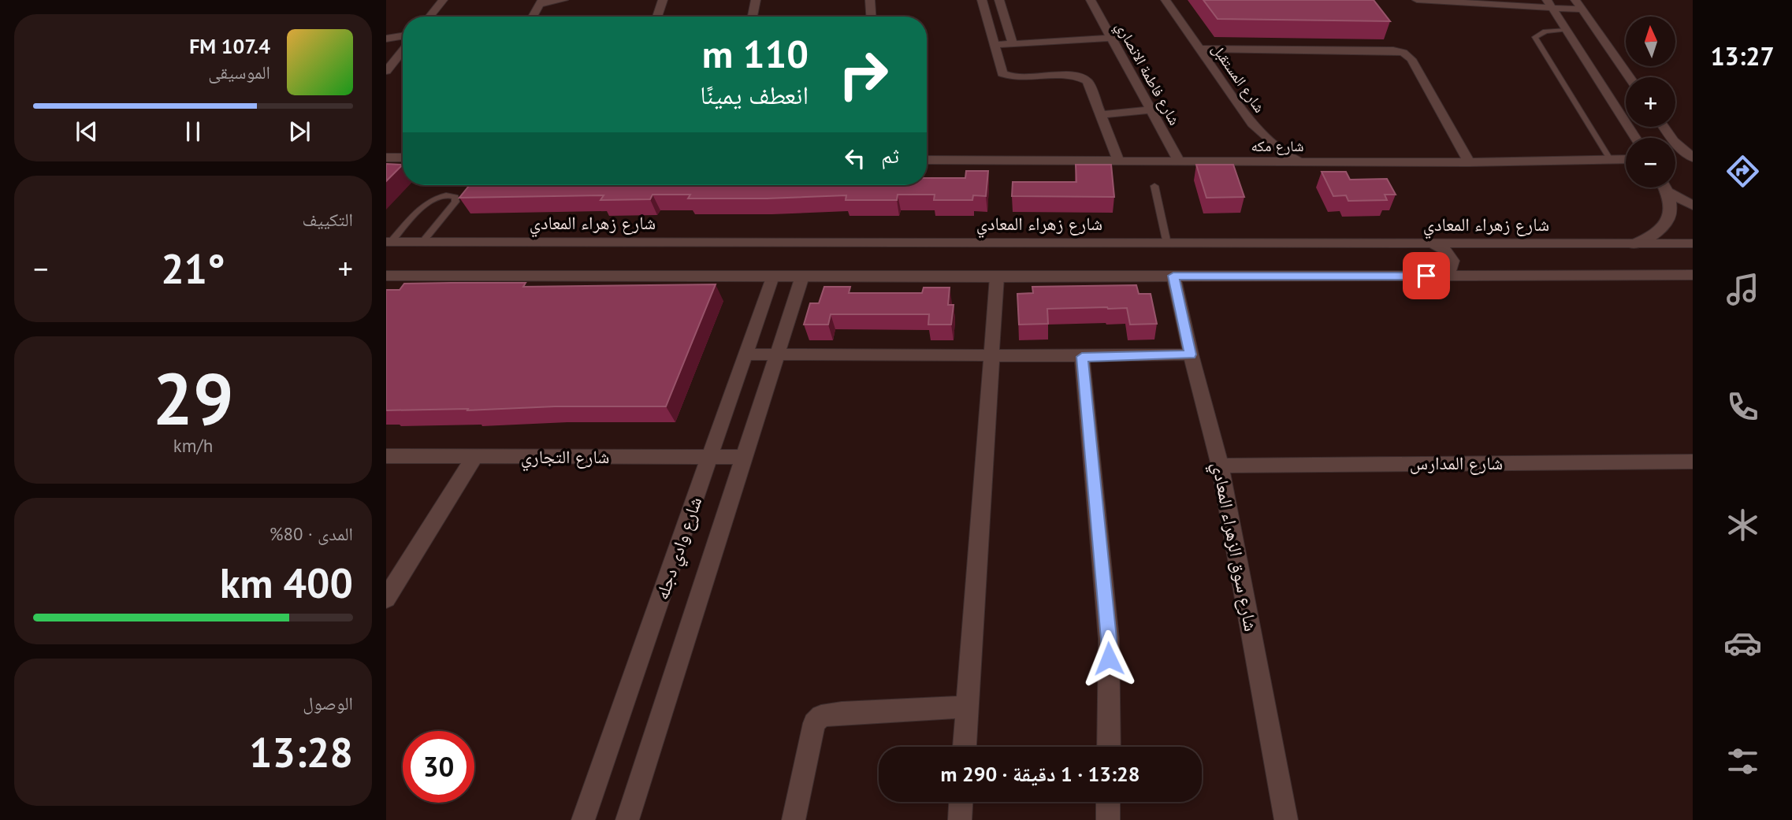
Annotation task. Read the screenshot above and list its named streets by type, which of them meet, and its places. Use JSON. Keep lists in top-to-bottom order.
{
  "streets": {
    "street": [
      "شارع فاطمة الانصاري",
      "شارع المستقبل",
      "شارع مكه",
      "شارع زهراء المعادي",
      "شارع التجاري",
      "شارع المدارس",
      "شارع سوق الزهراء المعادي",
      "شارع وادي دجله"
    ]
  },
  "crossings": [
    ["شارع فاطمة الانصاري", "شارع مكه"],
    ["شارع المستقبل", "شارع مكه"],
    ["شارع التجاري", "شارع وادي دجله"],
    ["شارع المدارس", "شارع سوق الزهراء المعادي"]
  ],
  "north": "top",
  "page": {
    "tabs": "13:27",
    "map_buttons": ["+", "−"],
    "turn": ["110 m", "انعطف يمينًا"],
    "song": ["107.4 FM", "الموسيقى"],
    "then": "ثم",
    "tile": [
      "التكييف",
      ["29", "km/h"],
      ["المدى · 80%", "400 km"],
      ["الوصول", "13:28"]
    ],
    "heat": ["−", "21°", "+"],
    "limit": "30",
    "trip": "13:28 · 1 دقيقة · 290 m"
  }
}
